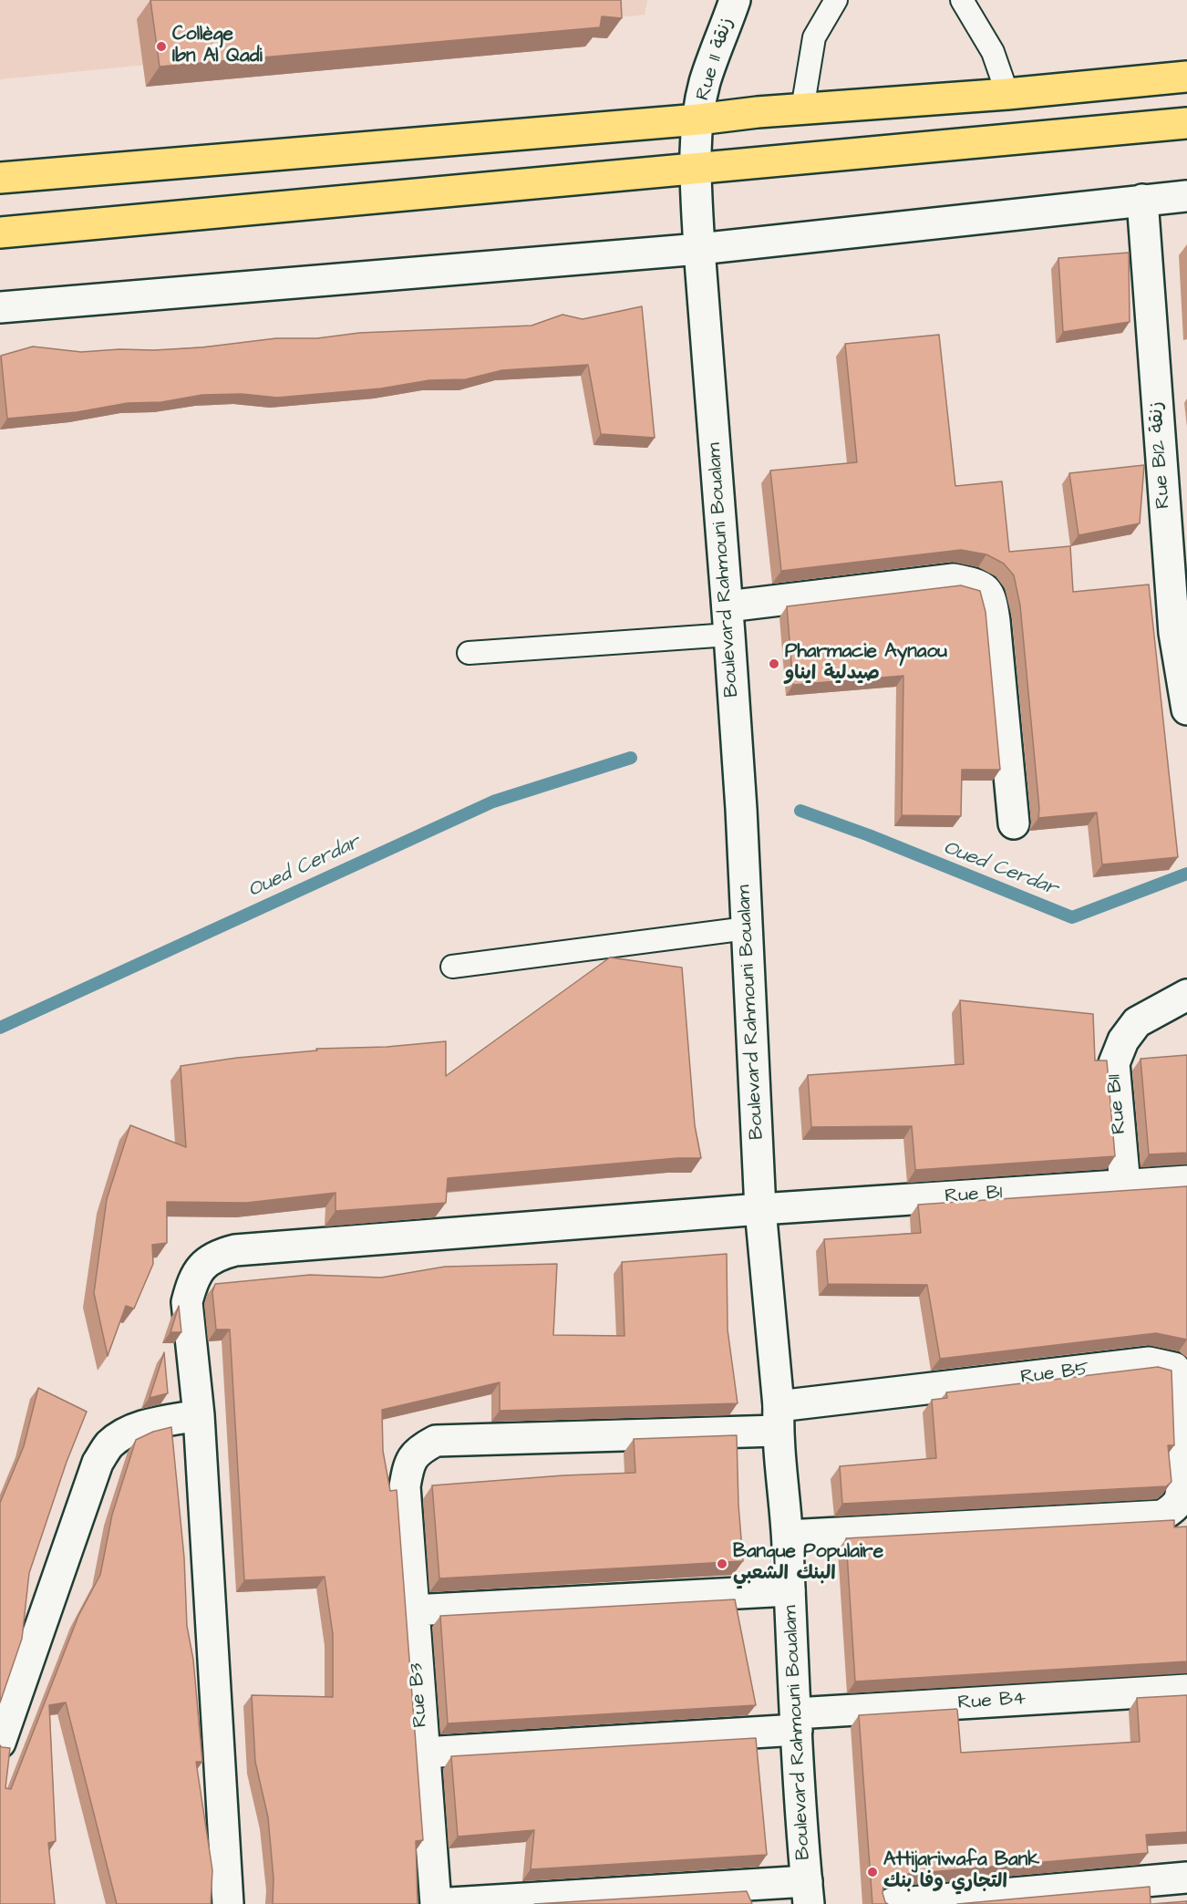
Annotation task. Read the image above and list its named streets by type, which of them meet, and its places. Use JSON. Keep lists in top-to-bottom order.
{
  "streets": {
    "street": [
      "Rue 11 زنقة",
      "Rue B12 زنقة",
      "Boulevard Rahmouni Boualam",
      "Rue B11",
      "Rue B1",
      "Rue B5",
      "Rue B3",
      "Rue B4"
    ]
  },
  "crossings": [
    ["Rue 11 زنقة", "Boulevard Rahmouni Boualam"],
    ["Boulevard Rahmouni Boualam", "Rue B1"],
    ["Boulevard Rahmouni Boualam", "Rue B5"],
    ["Boulevard Rahmouni Boualam", "Rue B4"],
    ["Rue B11", "Rue B1"],
    ["Rue B5", "Rue B3"],
    ["Rue B3", "Rue B4"]
  ],
  "water": ["Oued Cerdar"],
  "places": [
    "Collège Ibn Al Qadi",
    "Pharmacie Aynaou صيدلية ايناو",
    "Banque Populaire البنك الشعبي",
    "Attijariwafa Bank التجاري وفا بنك"
  ]
}
